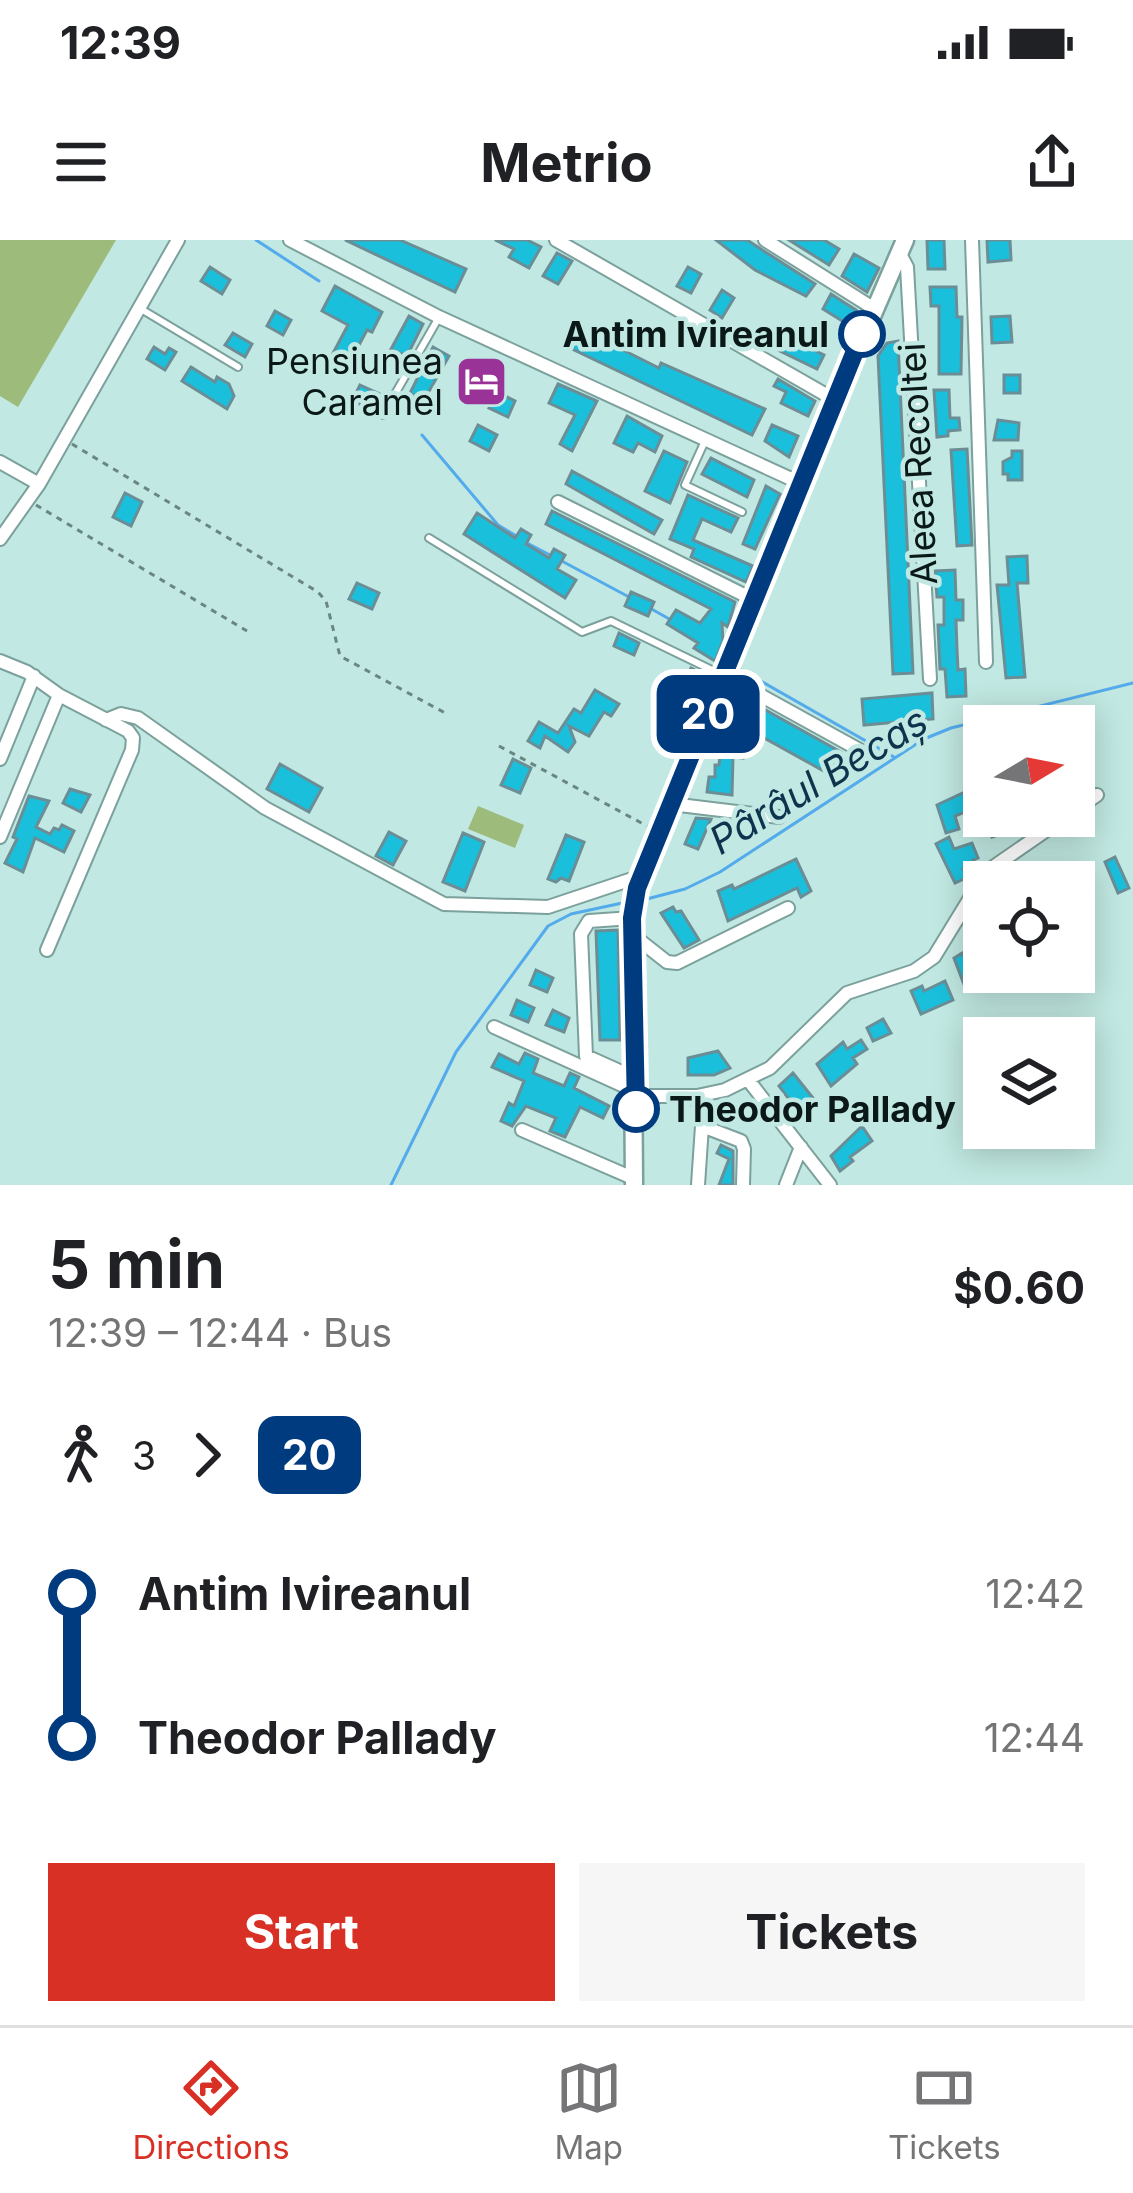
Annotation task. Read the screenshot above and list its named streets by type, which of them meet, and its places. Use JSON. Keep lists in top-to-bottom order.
{
  "streets": {
    "street": ["Aleea Recoltei"]
  },
  "water": ["Pârâul Becaș"],
  "places": {
    "other": ["Antim Ivireanul", "Theodor Pallady"],
    "hotel": ["Pensiunea Caramel"]
  },
  "lines": ["bus line 20"],
  "north": "right",
  "page": {
    "status": "12:39",
    "header": "Metrio",
    "on_map": "20",
    "heading": ["5 min", "12:39 – 12:44 · Bus", "$0.60"],
    "legs": ["3", "20"],
    "list": [
      {
        "name": "Antim Ivireanul",
        "value": "12:42"
      },
      {
        "name": "Theodor Pallady",
        "value": "12:44"
      }
    ],
    "buttons": ["Start", "Tickets"],
    "tabs": ["Directions", "Map", "Tickets"]
  }
}
